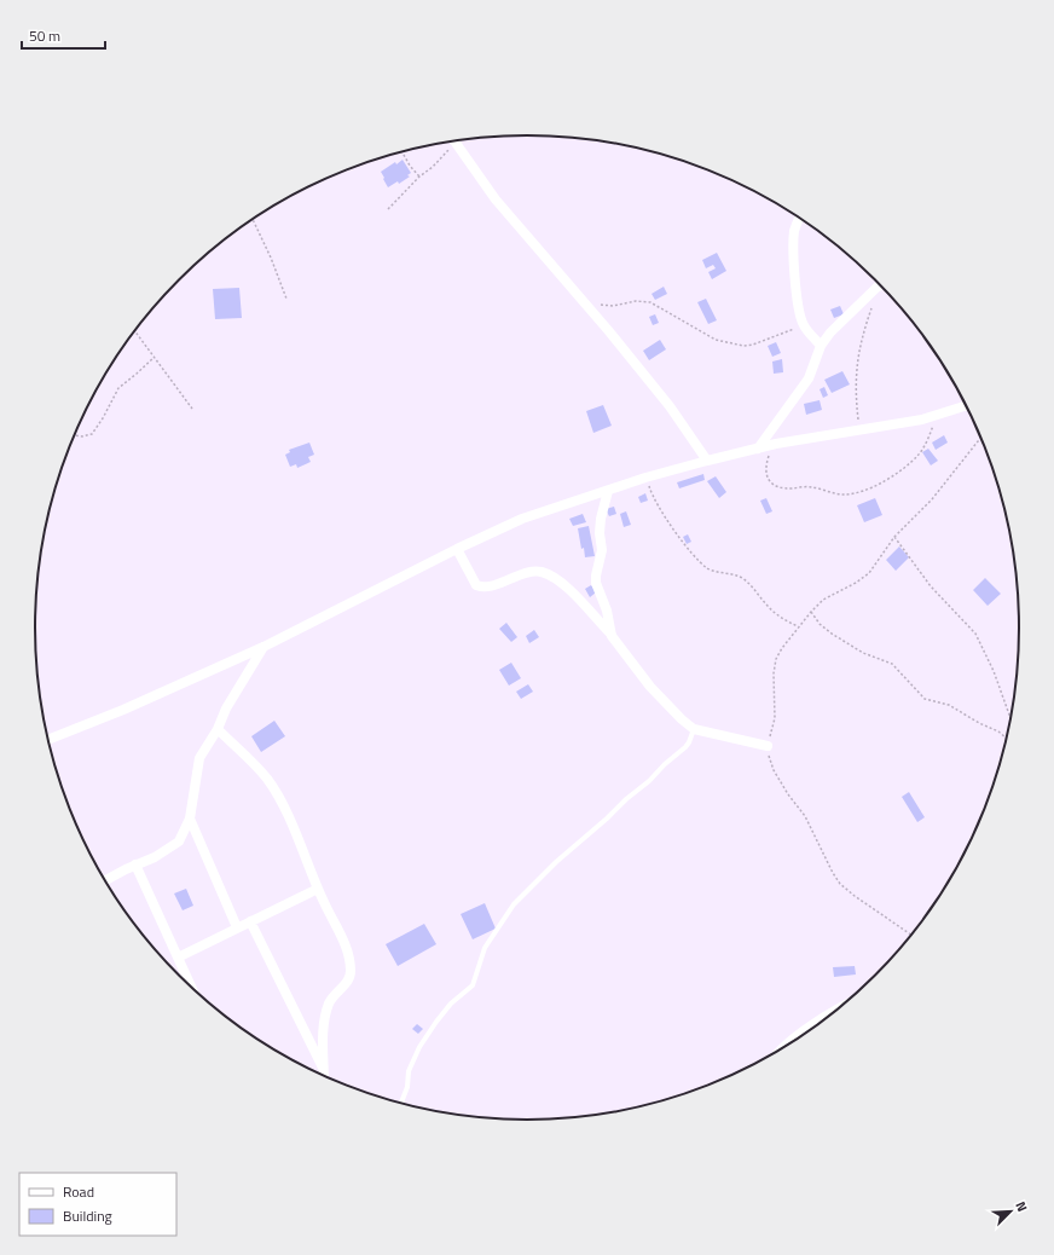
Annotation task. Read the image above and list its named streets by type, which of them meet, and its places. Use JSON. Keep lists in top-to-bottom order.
{
  "legend": ["Road", "Building"],
  "scale_bar": "50 m",
  "north": "top right"
}
